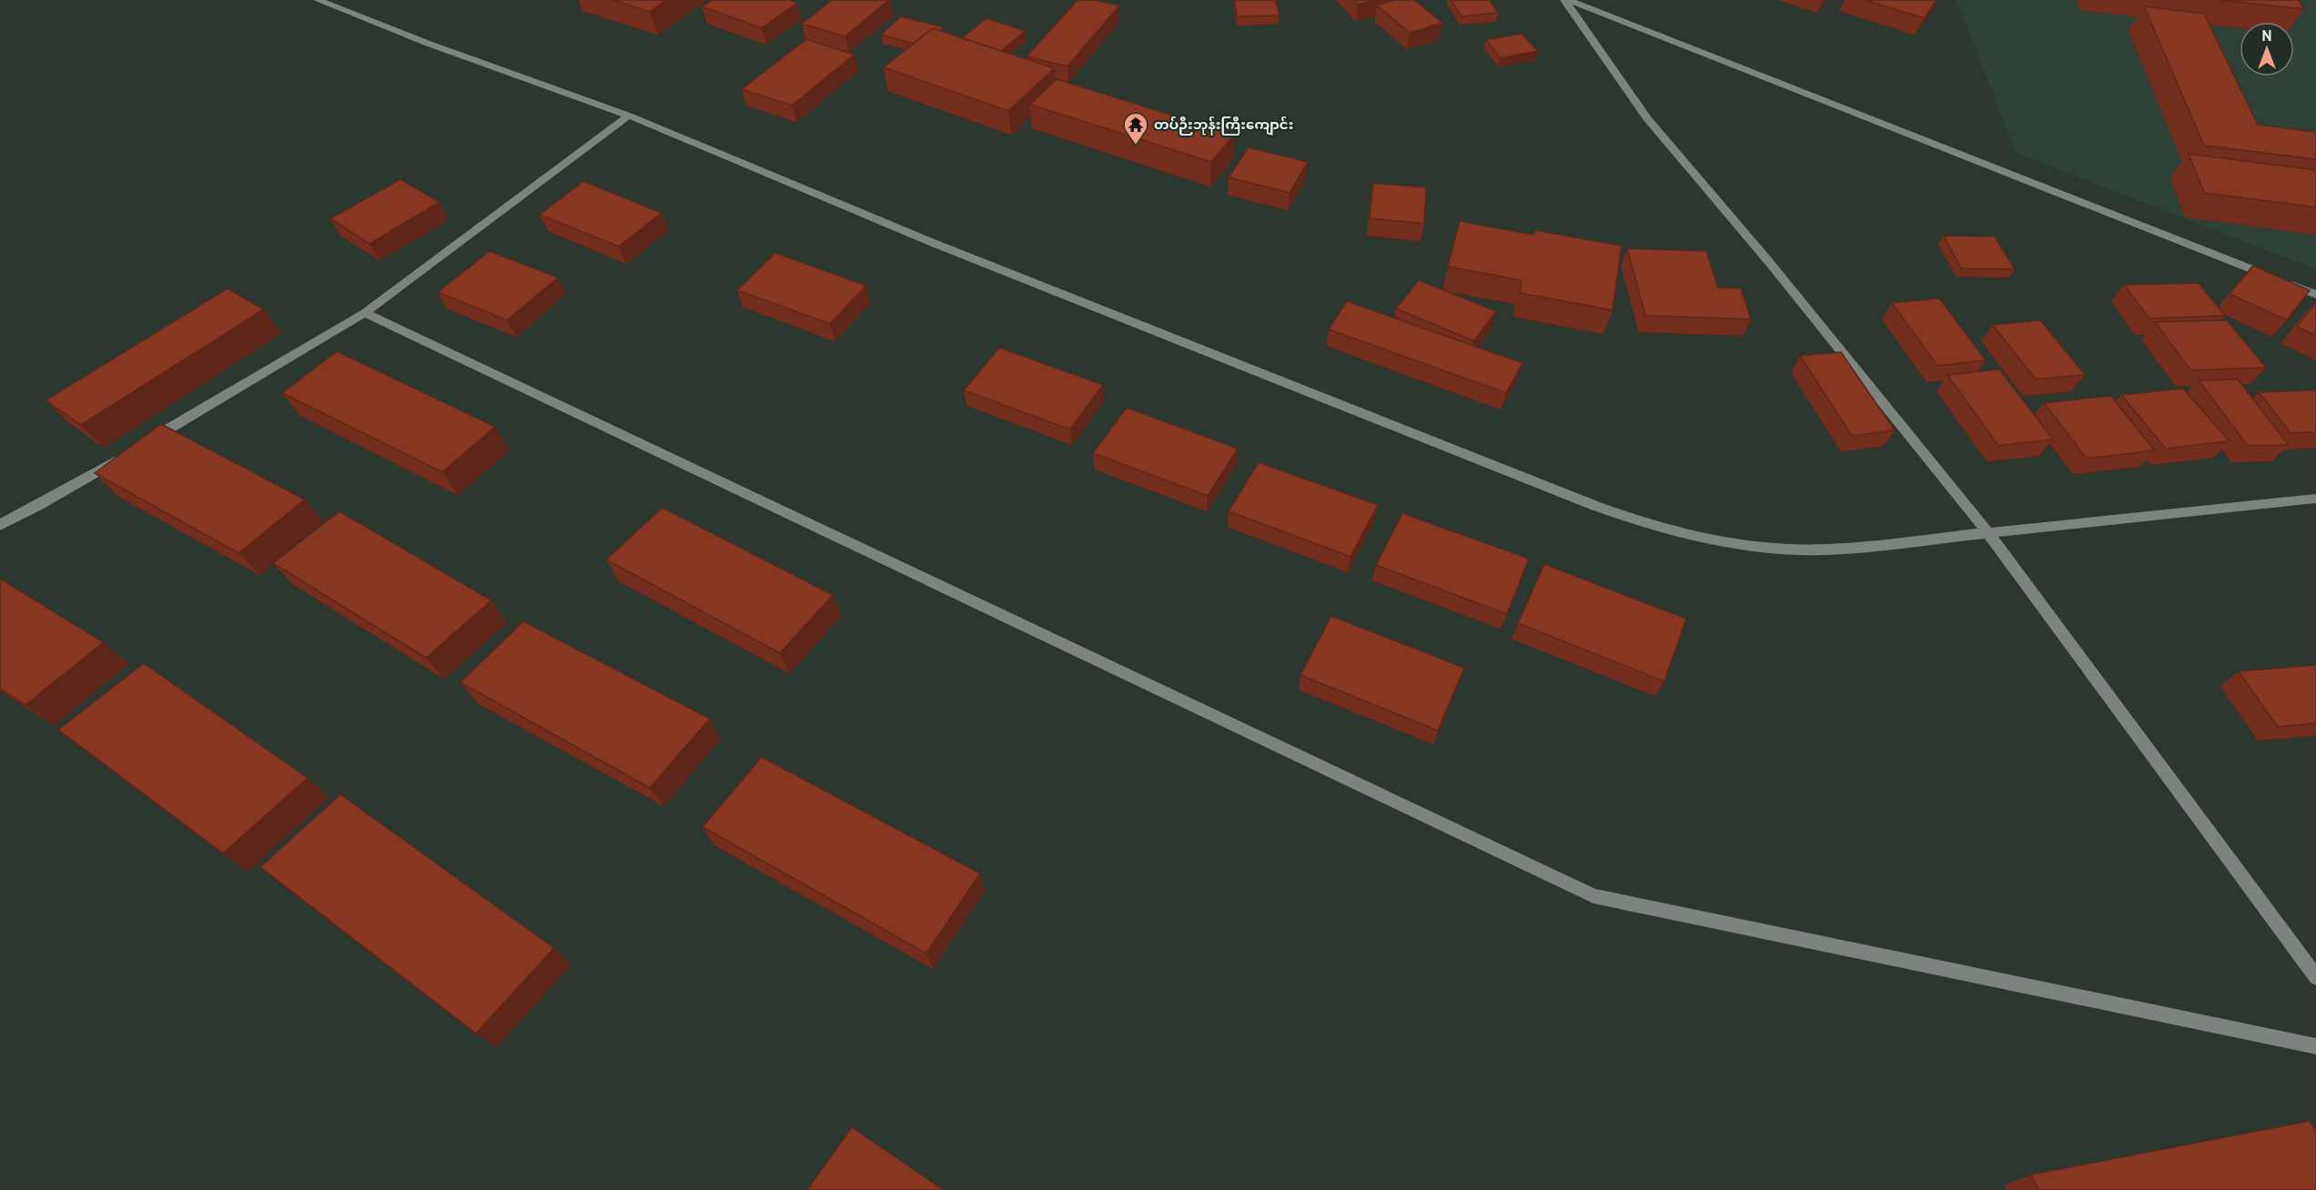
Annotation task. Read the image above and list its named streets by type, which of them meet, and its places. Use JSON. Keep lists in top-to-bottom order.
{
  "places": {
    "temple": ["တပ်ဉီးဘုန်းကြီးကျောင်း"]
  },
  "north": "top"
}
